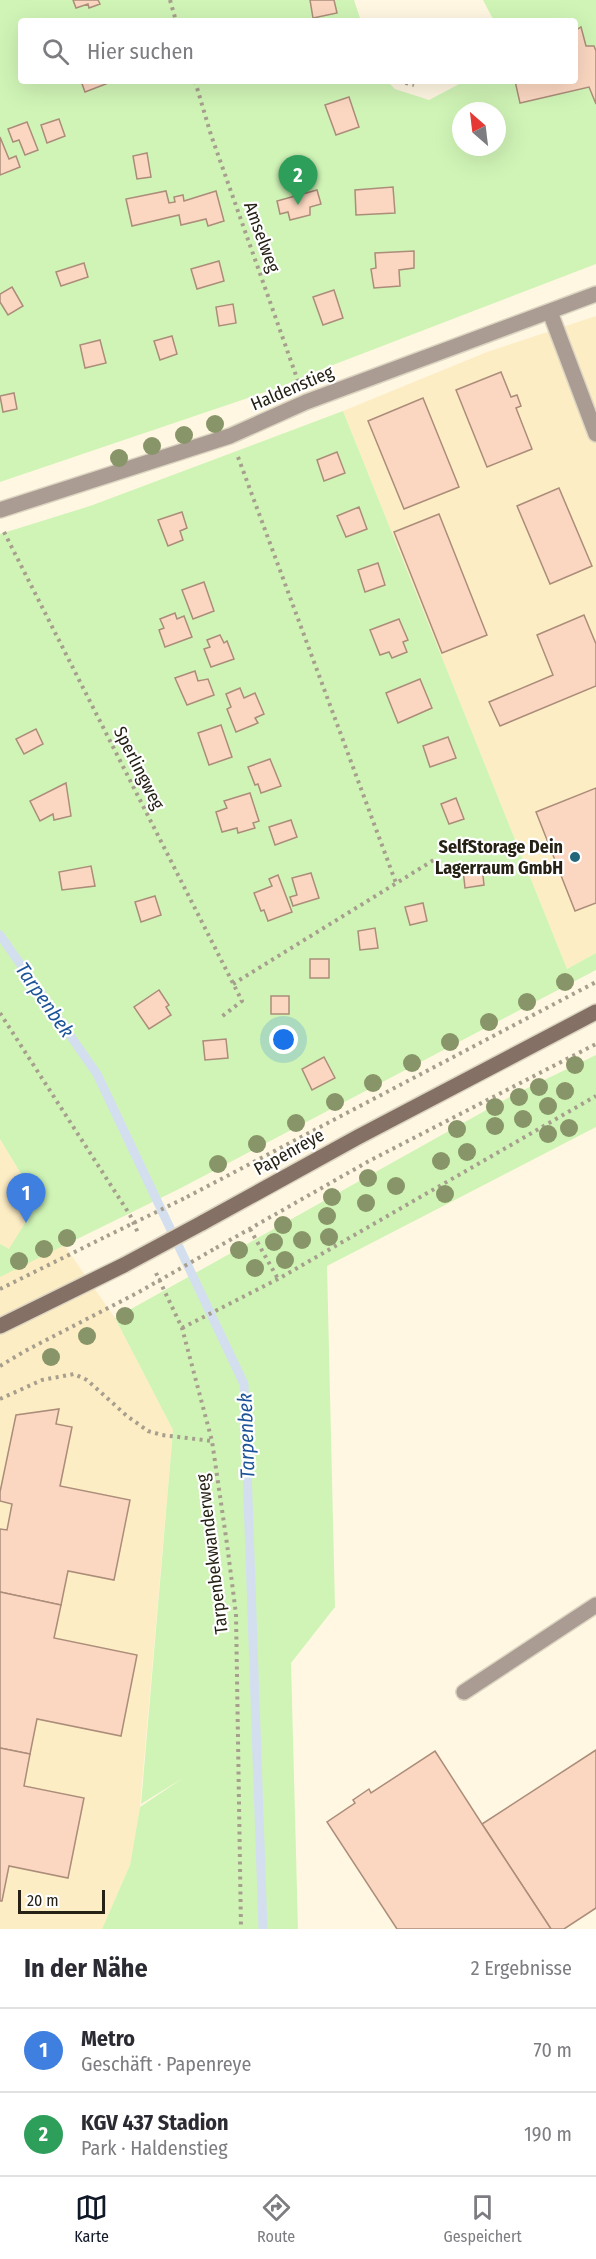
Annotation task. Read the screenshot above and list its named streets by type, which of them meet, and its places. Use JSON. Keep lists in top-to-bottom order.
{
  "streets": {
    "main road": ["Papenreye"],
    "street": ["Haldenstieg"],
    "path": ["Amselweg", "Sperlingweg", "Tarpenbekwanderweg"]
  },
  "crossings": [
    ["Amselweg", "Haldenstieg"]
  ],
  "water": ["Tarpenbek"],
  "places": ["SelfStorage Dein Lagerraum GmbH"],
  "scale_bar": "20 m",
  "north": "top left",
  "page": {
    "search": "Hier suchen",
    "pins": ["2", "1"],
    "scale": "20 m",
    "heading": ["In der Nähe", "2 Ergebnisse"],
    "list": [
      {
        "mark": "1",
        "name": "Metro",
        "note": "Geschäft · Papenreye",
        "value": "70 m"
      },
      {
        "mark": "2",
        "name": "KGV 437 Stadion",
        "note": "Park · Haldenstieg",
        "value": "190 m"
      }
    ],
    "nav": ["Karte", "Route", "Gespeichert"]
  }
}
